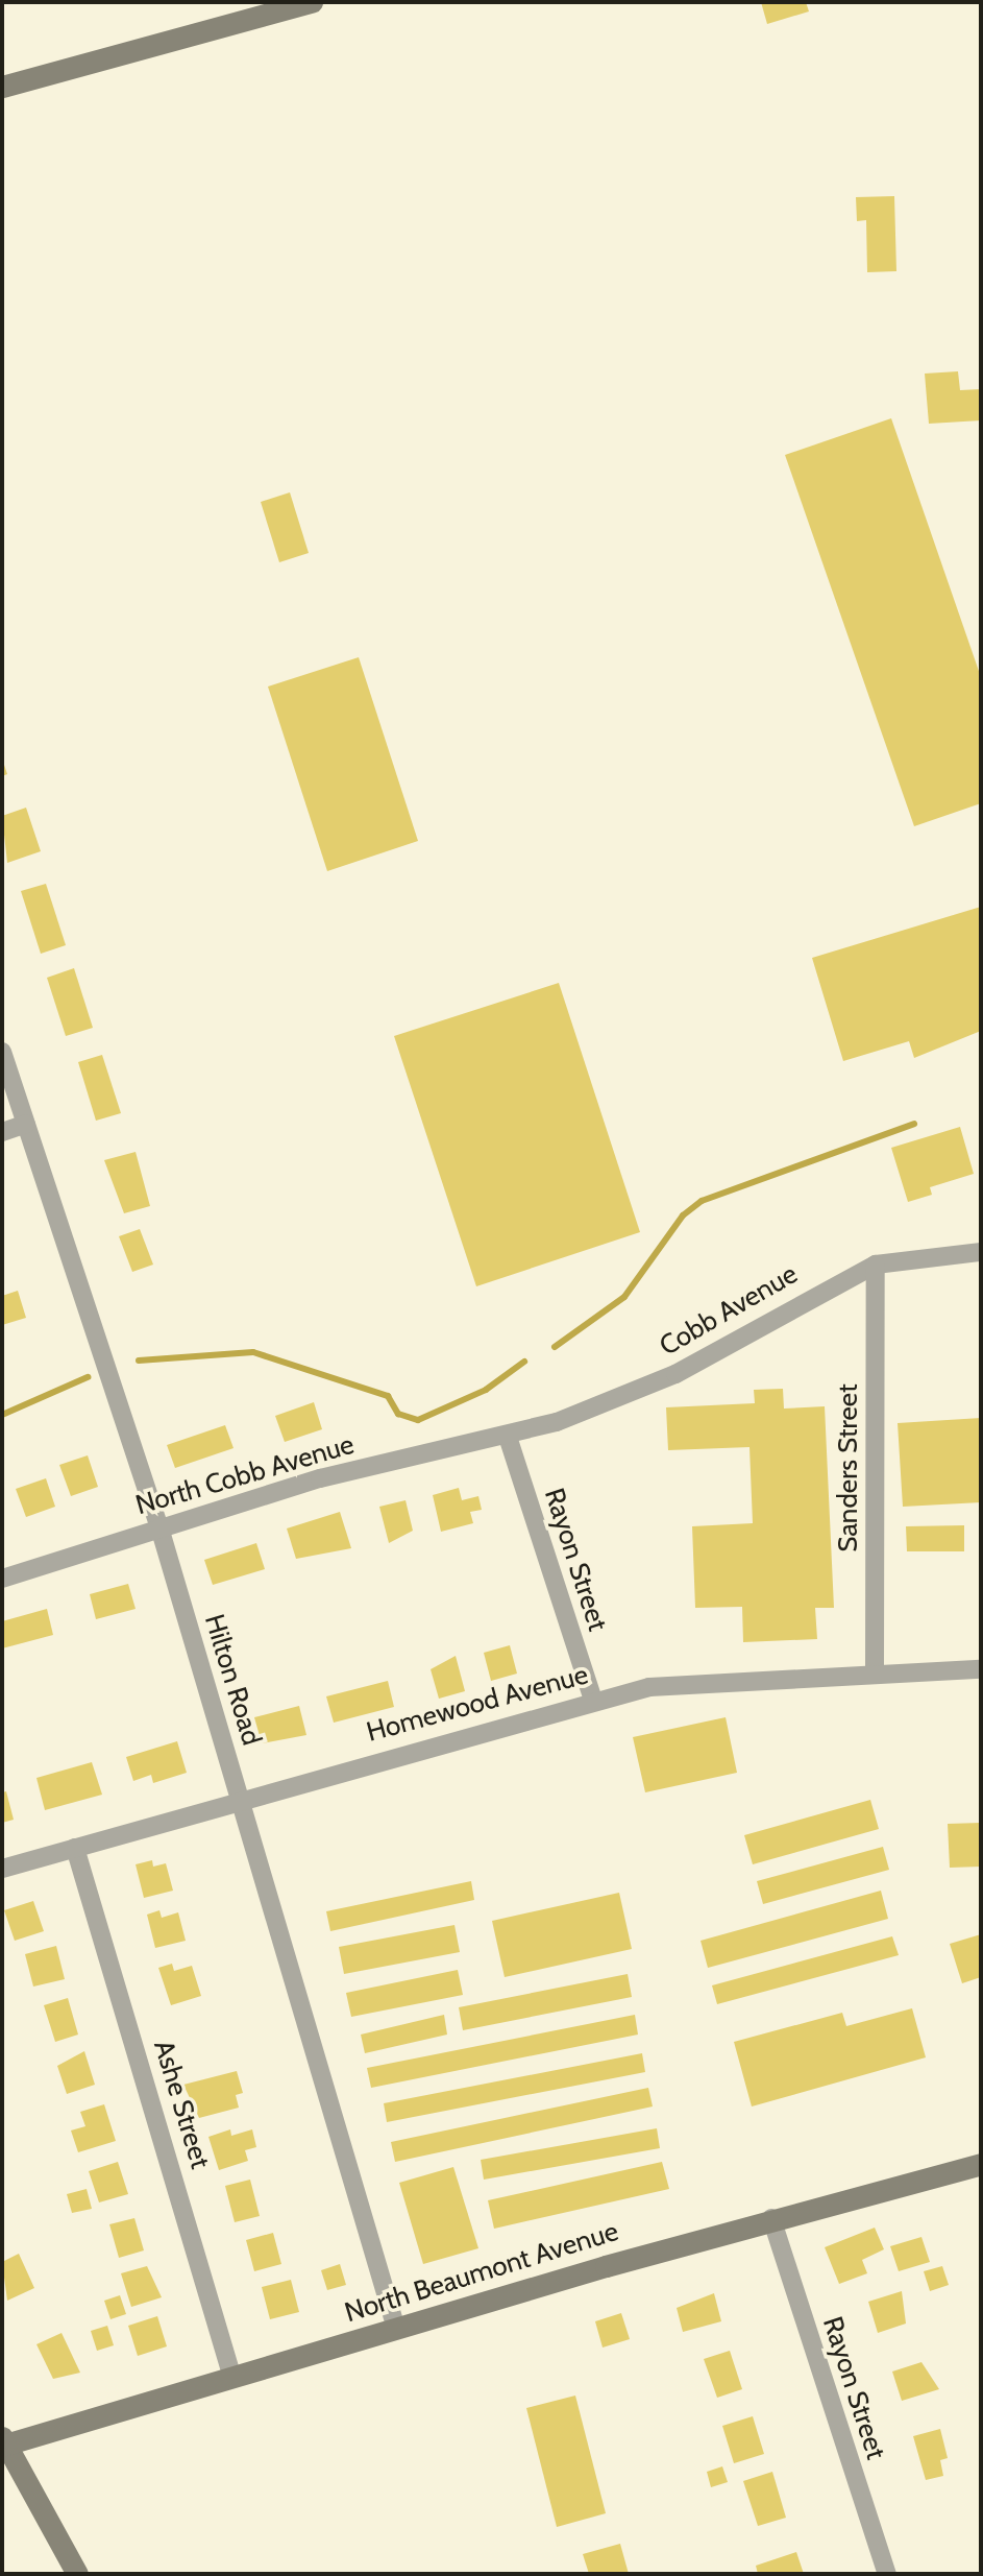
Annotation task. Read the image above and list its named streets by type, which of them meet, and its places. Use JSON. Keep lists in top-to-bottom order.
{
  "streets": {
    "street": [
      "Cobb Avenue",
      "Sanders Street",
      "North Cobb Avenue",
      "Rayon Street",
      "Hilton Road",
      "Homewood Avenue",
      "Ashe Street",
      "North Beaumont Avenue"
    ]
  },
  "crossings": [
    ["Cobb Avenue", "Sanders Street"],
    ["Cobb Avenue", "North Cobb Avenue"],
    ["Cobb Avenue", "Rayon Street"],
    ["Sanders Street", "Homewood Avenue"],
    ["North Cobb Avenue", "Rayon Street"],
    ["North Cobb Avenue", "Hilton Road"],
    ["Rayon Street", "Homewood Avenue"],
    ["Rayon Street", "North Beaumont Avenue"],
    ["Hilton Road", "Homewood Avenue"],
    ["Hilton Road", "North Beaumont Avenue"],
    ["Homewood Avenue", "Ashe Street"],
    ["Ashe Street", "North Beaumont Avenue"]
  ]
}
